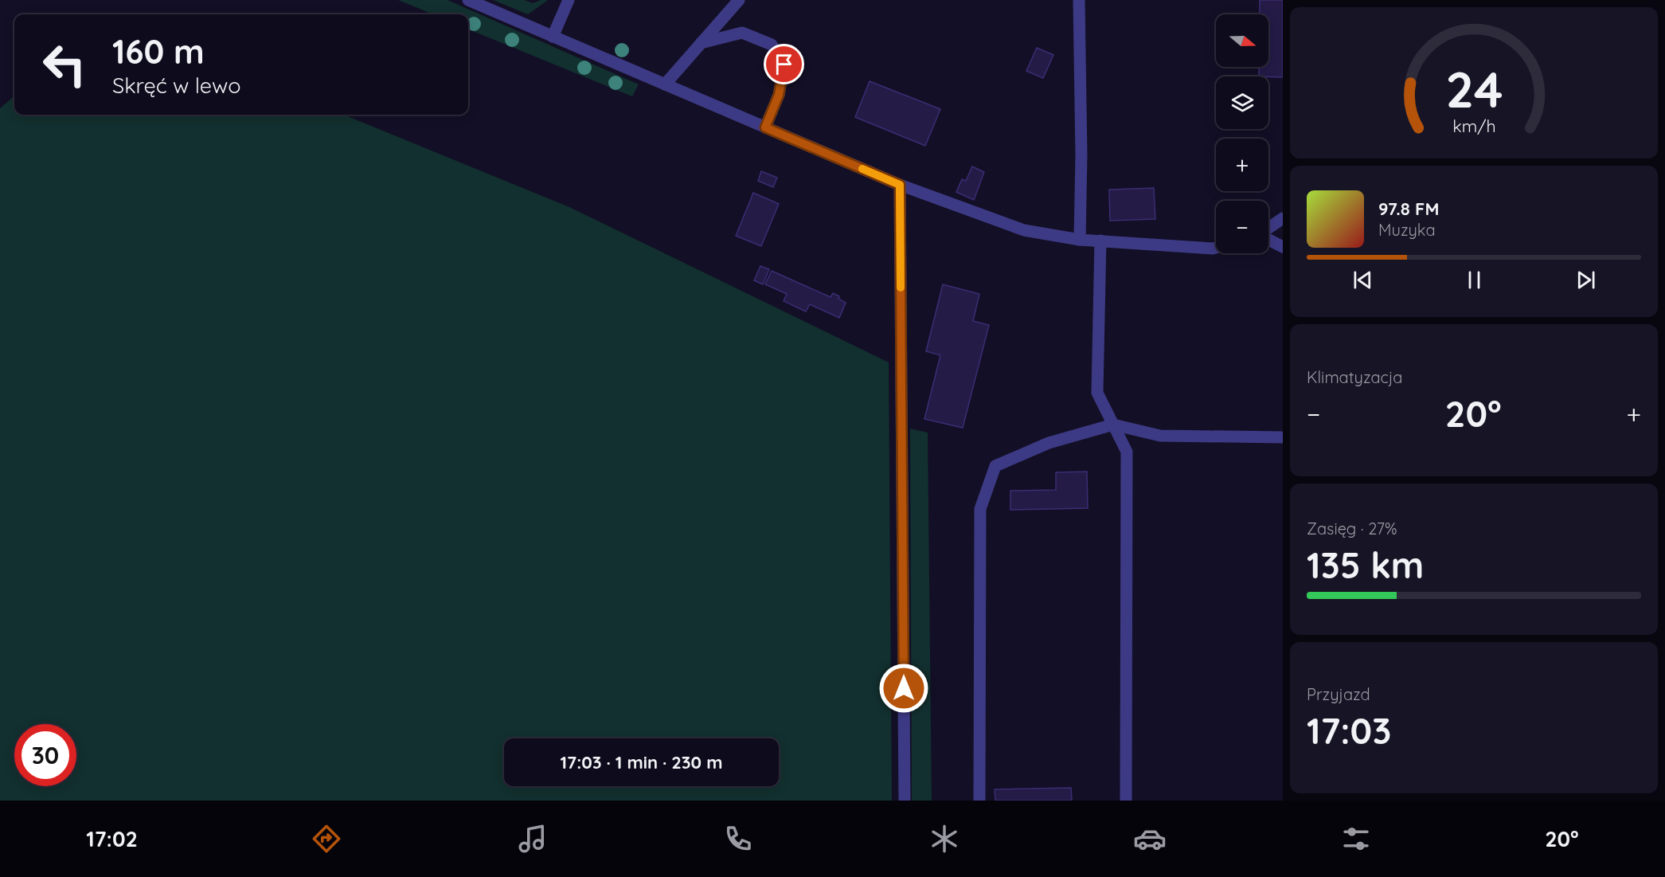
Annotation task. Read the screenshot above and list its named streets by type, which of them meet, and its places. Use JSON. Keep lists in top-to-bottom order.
{
  "north": "right",
  "page": {
    "map_buttons": ["+", "−"],
    "turn": ["160 m", "Skręć w lewo"],
    "song": ["97.8 FM", "Muzyka"],
    "tile": [
      "Klimatyzacja",
      ["Zasięg · 27%", "135 km"],
      ["Przyjazd", "17:03"]
    ],
    "heat": ["−", "20°", "+"],
    "limit": "30",
    "trip": "17:03 · 1 min · 230 m",
    "tabs": ["17:02", "20°"],
    "gauge": ["24", "km/h"]
  }
}
